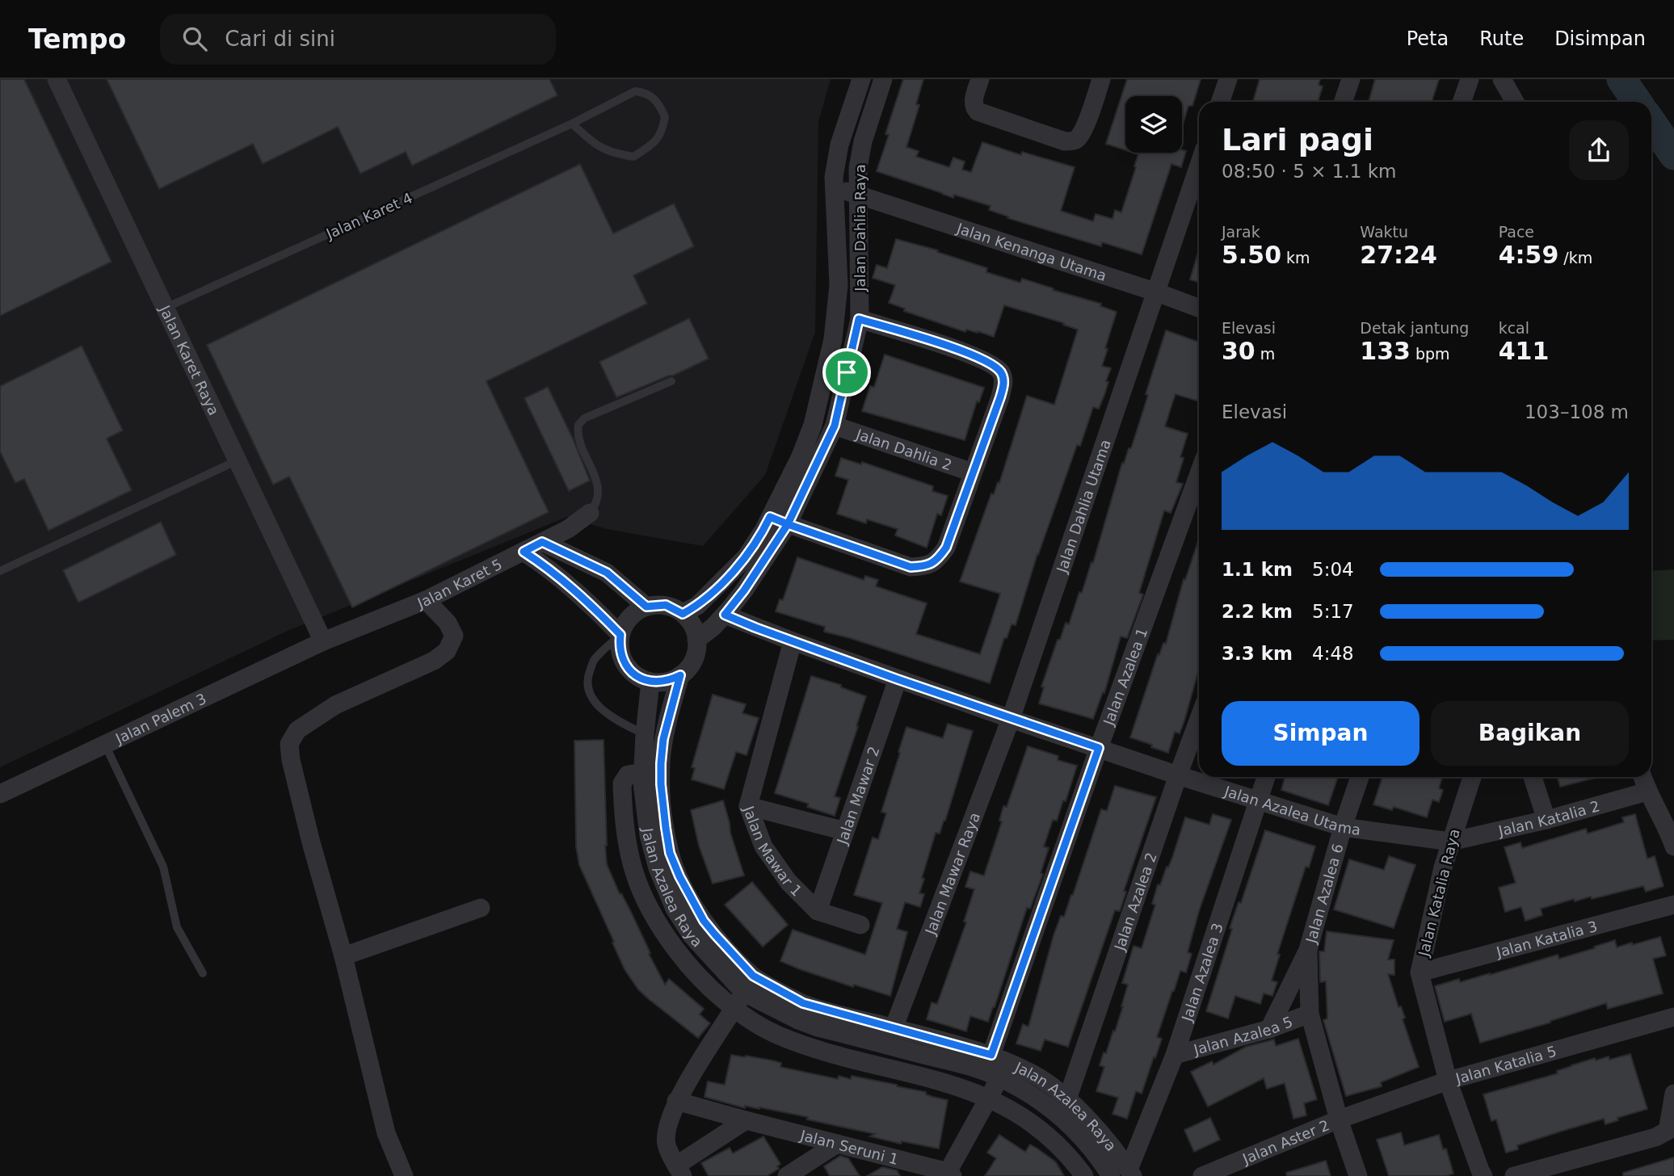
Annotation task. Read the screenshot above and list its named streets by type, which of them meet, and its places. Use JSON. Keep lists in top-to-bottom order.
{
  "streets": {
    "street": [
      "Jalan Dahlia Raya",
      "Jalan Kenanga Utama",
      "Jalan Karet Raya",
      "Jalan Dahlia 2",
      "Jalan Dahlia Utama",
      "Jalan Karet 5",
      "Jalan Azalea 1",
      "Jalan Palem 3",
      "Jalan Mawar 2",
      "Jalan Azalea Utama",
      "Jalan Katalia 2",
      "Jalan Mawar 1",
      "Jalan Mawar Raya",
      "Jalan Azalea Raya",
      "Jalan Katalia Raya",
      "Jalan Azalea 6",
      "Jalan Azalea 2",
      "Jalan Katalia 3",
      "Jalan Azalea 3",
      "Jalan Azalea 5",
      "Jalan Katalia 5",
      "Jalan Aster 2",
      "Jalan Seruni 1"
    ],
    "lane": ["Jalan Karet 4"]
  },
  "crossings": [
    ["Jalan Karet 4", "Jalan Karet Raya"],
    ["Jalan Dahlia Raya", "Jalan Kenanga Utama"],
    ["Jalan Dahlia Raya", "Jalan Dahlia 2"],
    ["Jalan Dahlia Raya", "Jalan Azalea Utama"],
    ["Jalan Dahlia Raya", "Jalan Azalea Raya"],
    ["Jalan Kenanga Utama", "Jalan Dahlia Utama"],
    ["Jalan Karet Raya", "Jalan Karet 5"],
    ["Jalan Karet Raya", "Jalan Palem 3"],
    ["Jalan Dahlia Utama", "Jalan Azalea Utama"],
    ["Jalan Dahlia Utama", "Jalan Mawar Raya"],
    ["Jalan Karet 5", "Jalan Palem 3"],
    ["Jalan Azalea 1", "Jalan Azalea Utama"],
    ["Jalan Azalea 1", "Jalan Azalea Raya"],
    ["Jalan Mawar 2", "Jalan Azalea Utama"],
    ["Jalan Mawar 2", "Jalan Mawar 1"],
    ["Jalan Azalea Utama", "Jalan Katalia 2"],
    ["Jalan Azalea Utama", "Jalan Mawar 1"],
    ["Jalan Azalea Utama", "Jalan Mawar Raya"],
    ["Jalan Azalea Utama", "Jalan Katalia Raya"],
    ["Jalan Azalea Utama", "Jalan Azalea 6"],
    ["Jalan Azalea Utama", "Jalan Azalea 2"],
    ["Jalan Azalea Utama", "Jalan Azalea 3"],
    ["Jalan Katalia 2", "Jalan Katalia Raya"],
    ["Jalan Mawar Raya", "Jalan Azalea Raya"],
    ["Jalan Azalea Raya", "Jalan Azalea 2"],
    ["Jalan Azalea Raya", "Jalan Azalea 3"],
    ["Jalan Katalia Raya", "Jalan Katalia 3"],
    ["Jalan Katalia Raya", "Jalan Katalia 5"],
    ["Jalan Azalea 6", "Jalan Azalea 5"],
    ["Jalan Azalea 6", "Jalan Katalia 5"],
    ["Jalan Azalea 6", "Jalan Aster 2"],
    ["Jalan Azalea 3", "Jalan Azalea 5"],
    ["Jalan Katalia 5", "Jalan Aster 2"]
  ],
  "page": {
    "header": "Tempo",
    "search": "Cari di sini",
    "nav": ["Peta", "Rute", "Disimpan"],
    "heading": ["Lari pagi", "08:50 · 5 × 1.1 km"],
    "stats": [
      ["Jarak", "5.50 km"],
      ["Waktu", "27:24"],
      ["Pace", "4:59 /km"],
      ["Elevasi", "30 m"],
      ["Detak jantung", "133 bpm"],
      ["kcal", "411"]
    ],
    "chart": ["Elevasi", "103–108 m"],
    "list": [
      {
        "name": "1.1 km",
        "note": "5:04"
      },
      {
        "name": "2.2 km",
        "note": "5:17"
      },
      {
        "name": "3.3 km",
        "note": "4:48"
      }
    ],
    "buttons": ["Simpan", "Bagikan"]
  }
}
